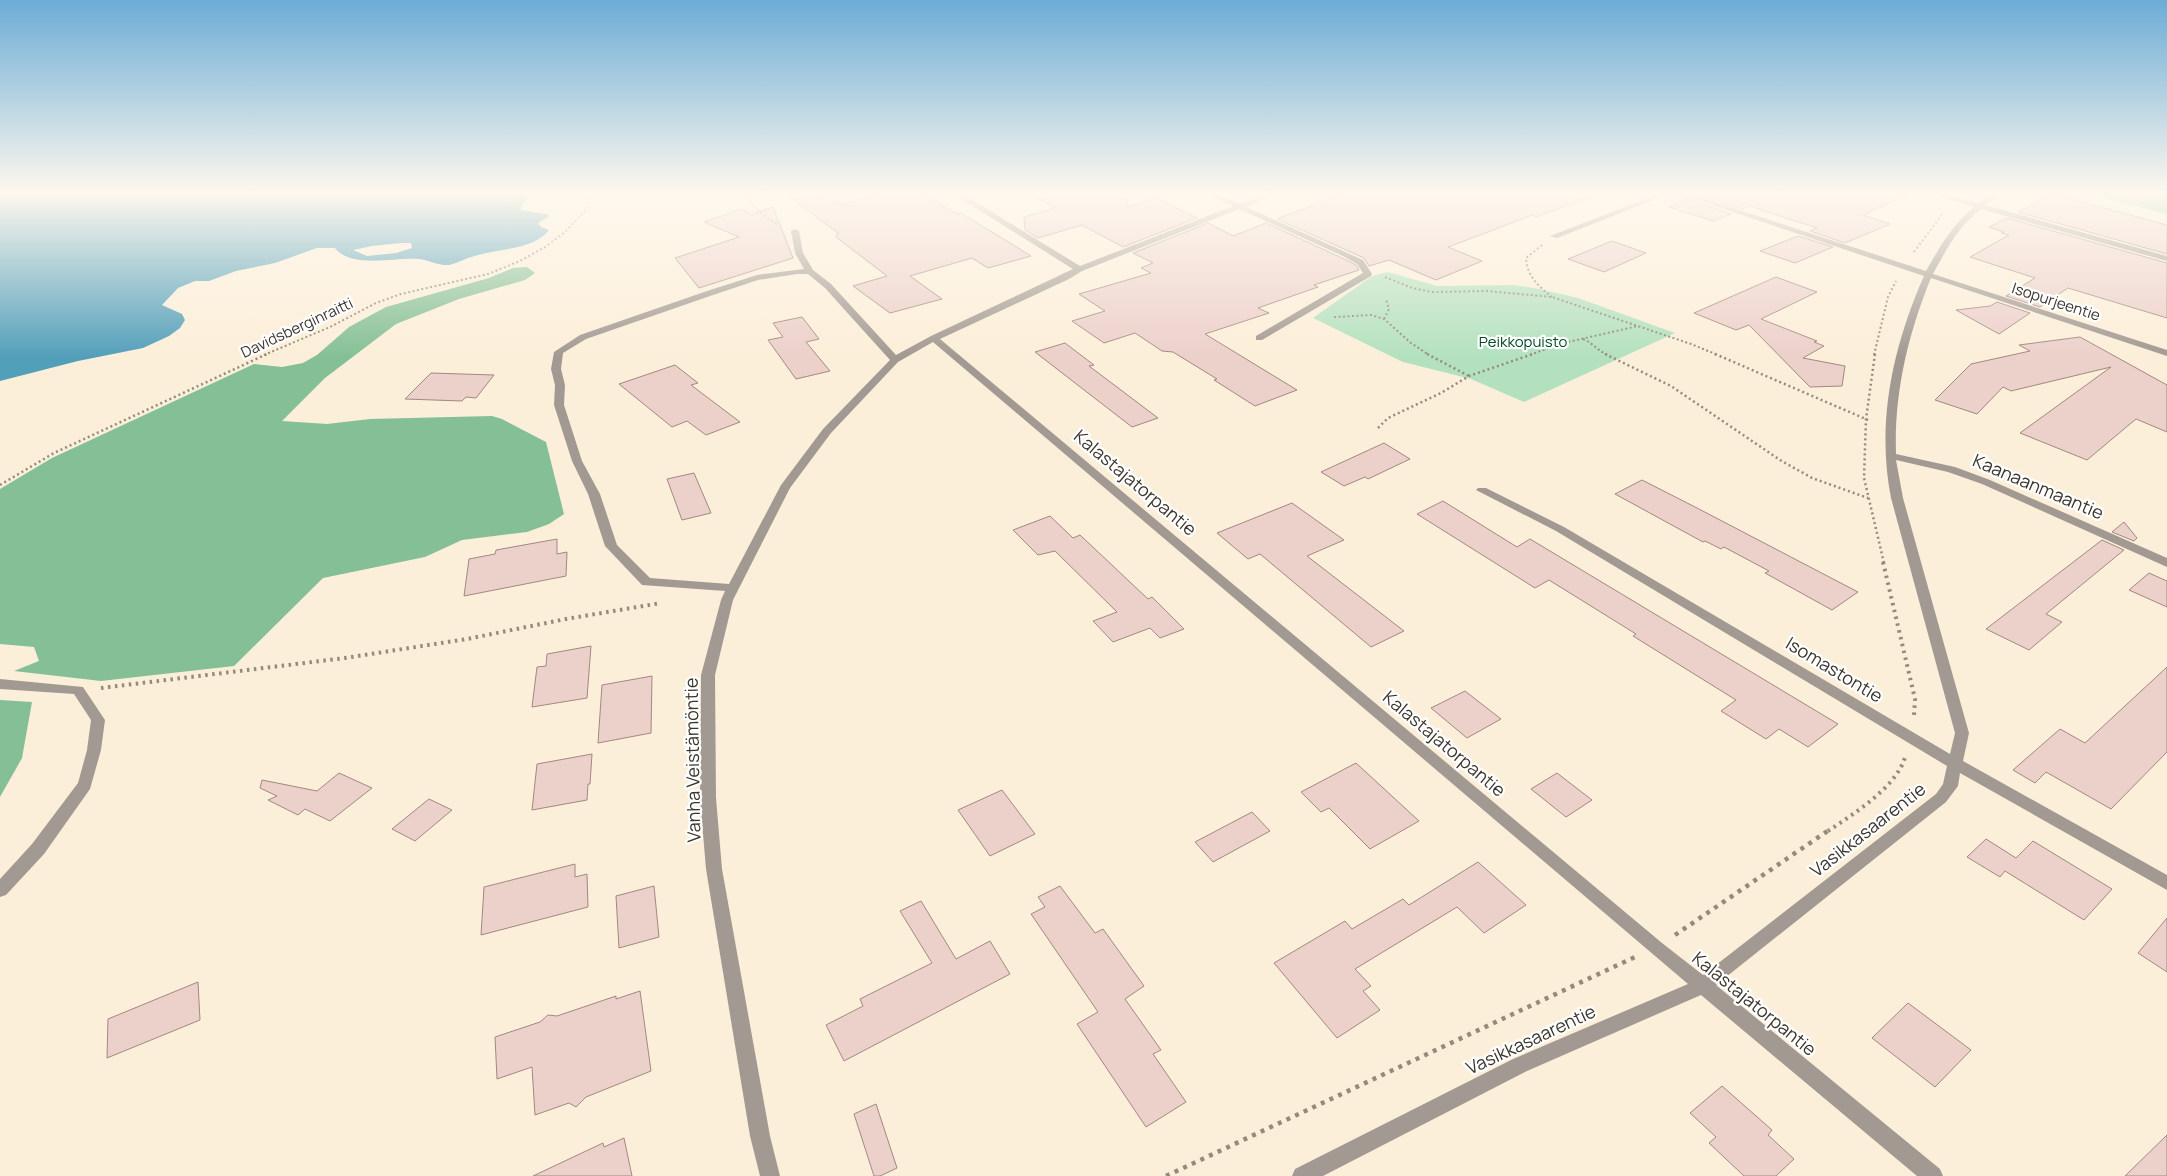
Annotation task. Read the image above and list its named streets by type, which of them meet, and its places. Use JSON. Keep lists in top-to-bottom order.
{
  "streets": {
    "street": [
      "Isopurjeentie",
      "Kalastajatorpantie",
      "Kaanaanmaantie",
      "Isomastontie",
      "Vanha Veistämöntie",
      "Vasikkasaarentie"
    ],
    "path": ["Davidsberginraitti"]
  },
  "crossings": [
    ["Isopurjeentie", "Vasikkasaarentie"],
    ["Kalastajatorpantie", "Vanha Veistämöntie"],
    ["Kalastajatorpantie", "Vasikkasaarentie"],
    ["Kaanaanmaantie", "Vasikkasaarentie"],
    ["Isomastontie", "Vasikkasaarentie"]
  ],
  "parks": ["Peikkopuisto"]
}
